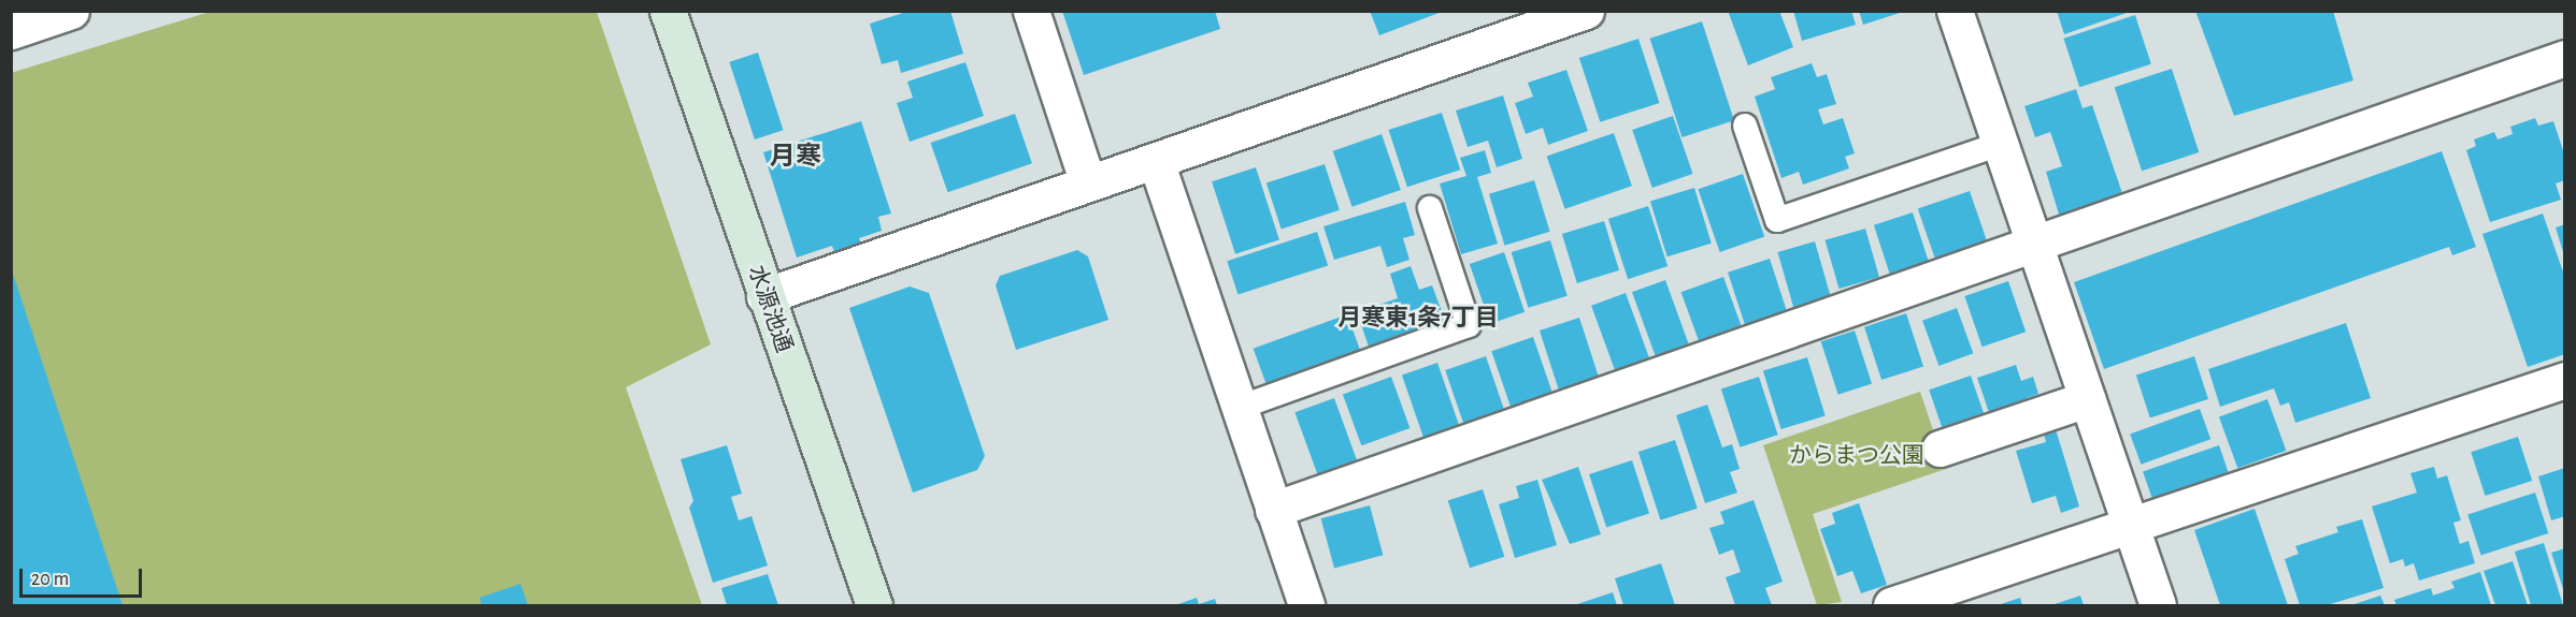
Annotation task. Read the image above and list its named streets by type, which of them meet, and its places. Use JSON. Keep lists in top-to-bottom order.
{
  "streets": {
    "street": ["水源池通"]
  },
  "districts": ["月寒", "月寒東1条7丁目"],
  "parks": ["からまつ公園"],
  "scale_bar": "20 m"
}
